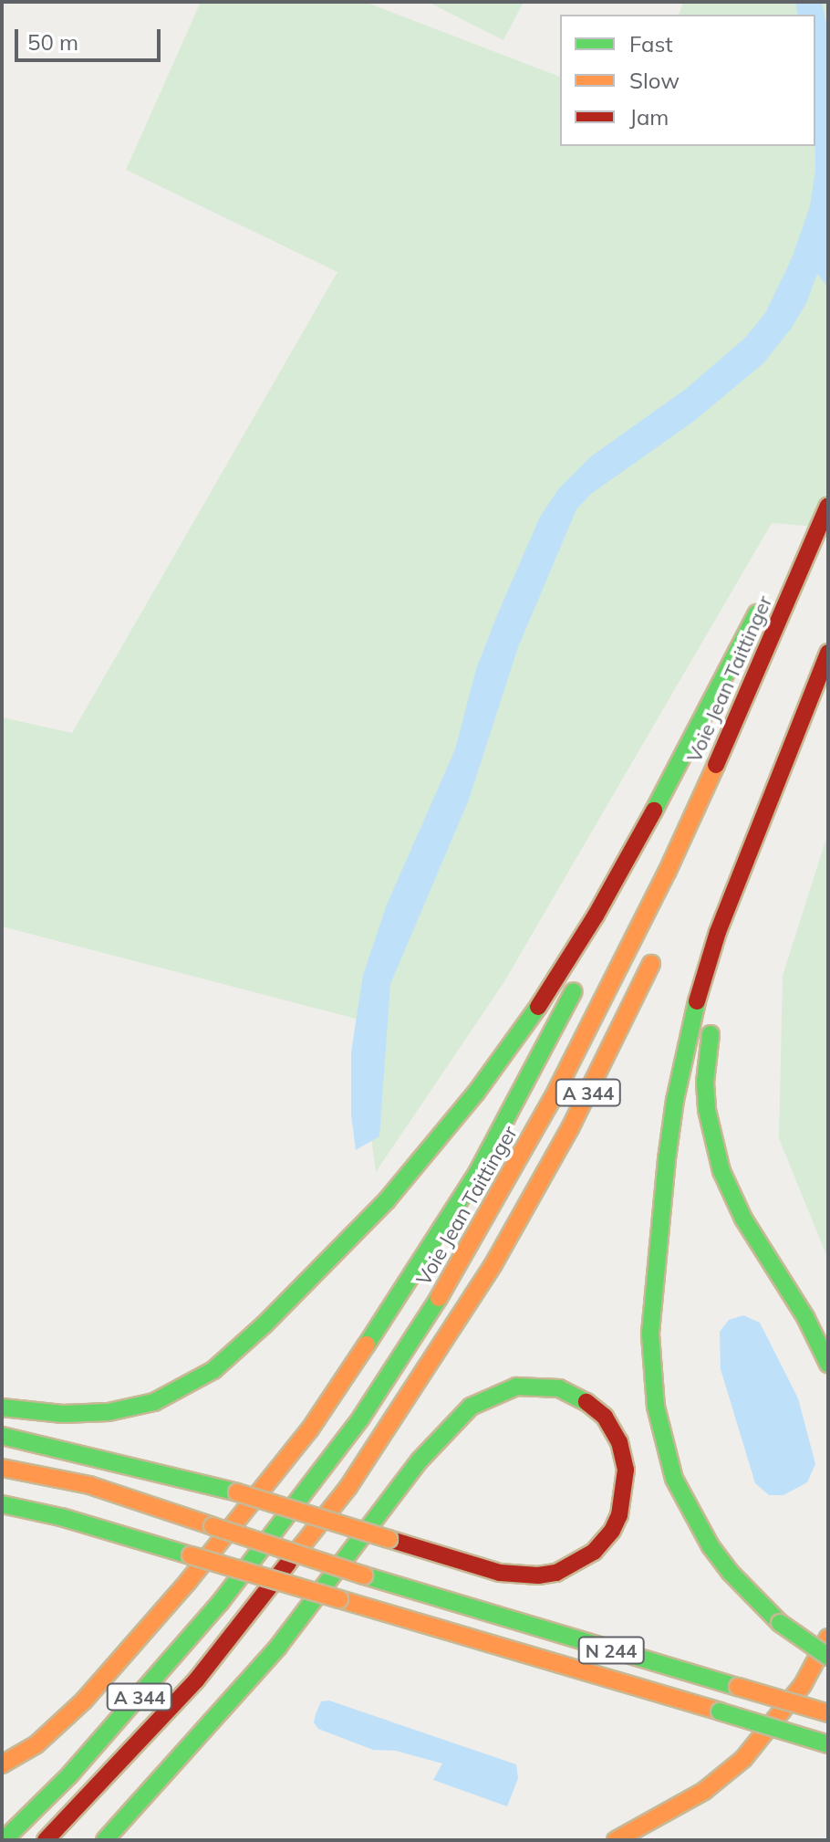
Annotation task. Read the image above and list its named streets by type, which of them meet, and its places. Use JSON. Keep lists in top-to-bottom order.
{
  "streets": {
    "highway": ["Voie Jean Taittinger", "A 344", "N 244"]
  },
  "legend": ["Fast", "Slow", "Jam"],
  "scale_bar": "50 m"
}
